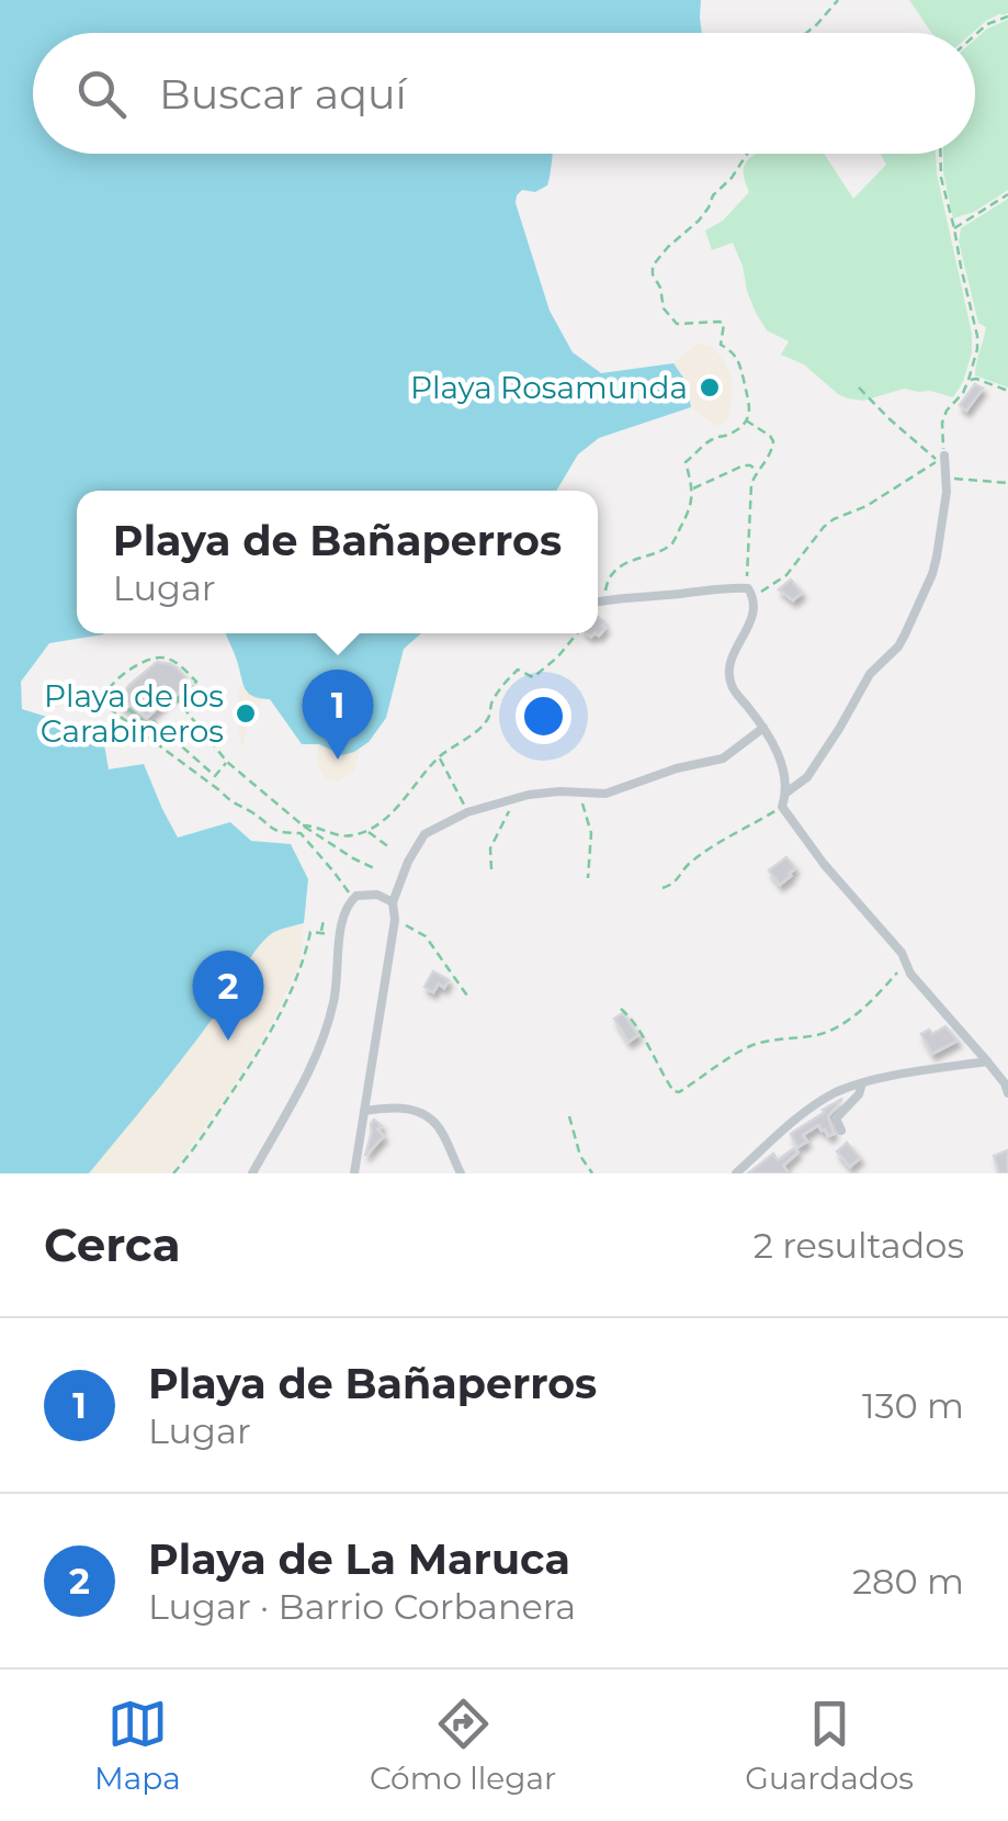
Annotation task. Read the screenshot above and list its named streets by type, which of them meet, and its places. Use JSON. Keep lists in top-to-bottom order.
{
  "places": ["Playa Rosamunda", "Playa de los Carabineros"],
  "page": {
    "search": "Buscar aquí",
    "popup": ["Playa de Bañaperros", "Lugar"],
    "pins": ["1", "2"],
    "heading": ["Cerca", "2 resultados"],
    "list": [
      {
        "mark": "1",
        "name": "Playa de Bañaperros",
        "note": "Lugar",
        "value": "130 m"
      },
      {
        "mark": "2",
        "name": "Playa de La Maruca",
        "note": "Lugar · Barrio Corbanera",
        "value": "280 m"
      }
    ],
    "nav": ["Mapa", "Cómo llegar", "Guardados"]
  }
}
